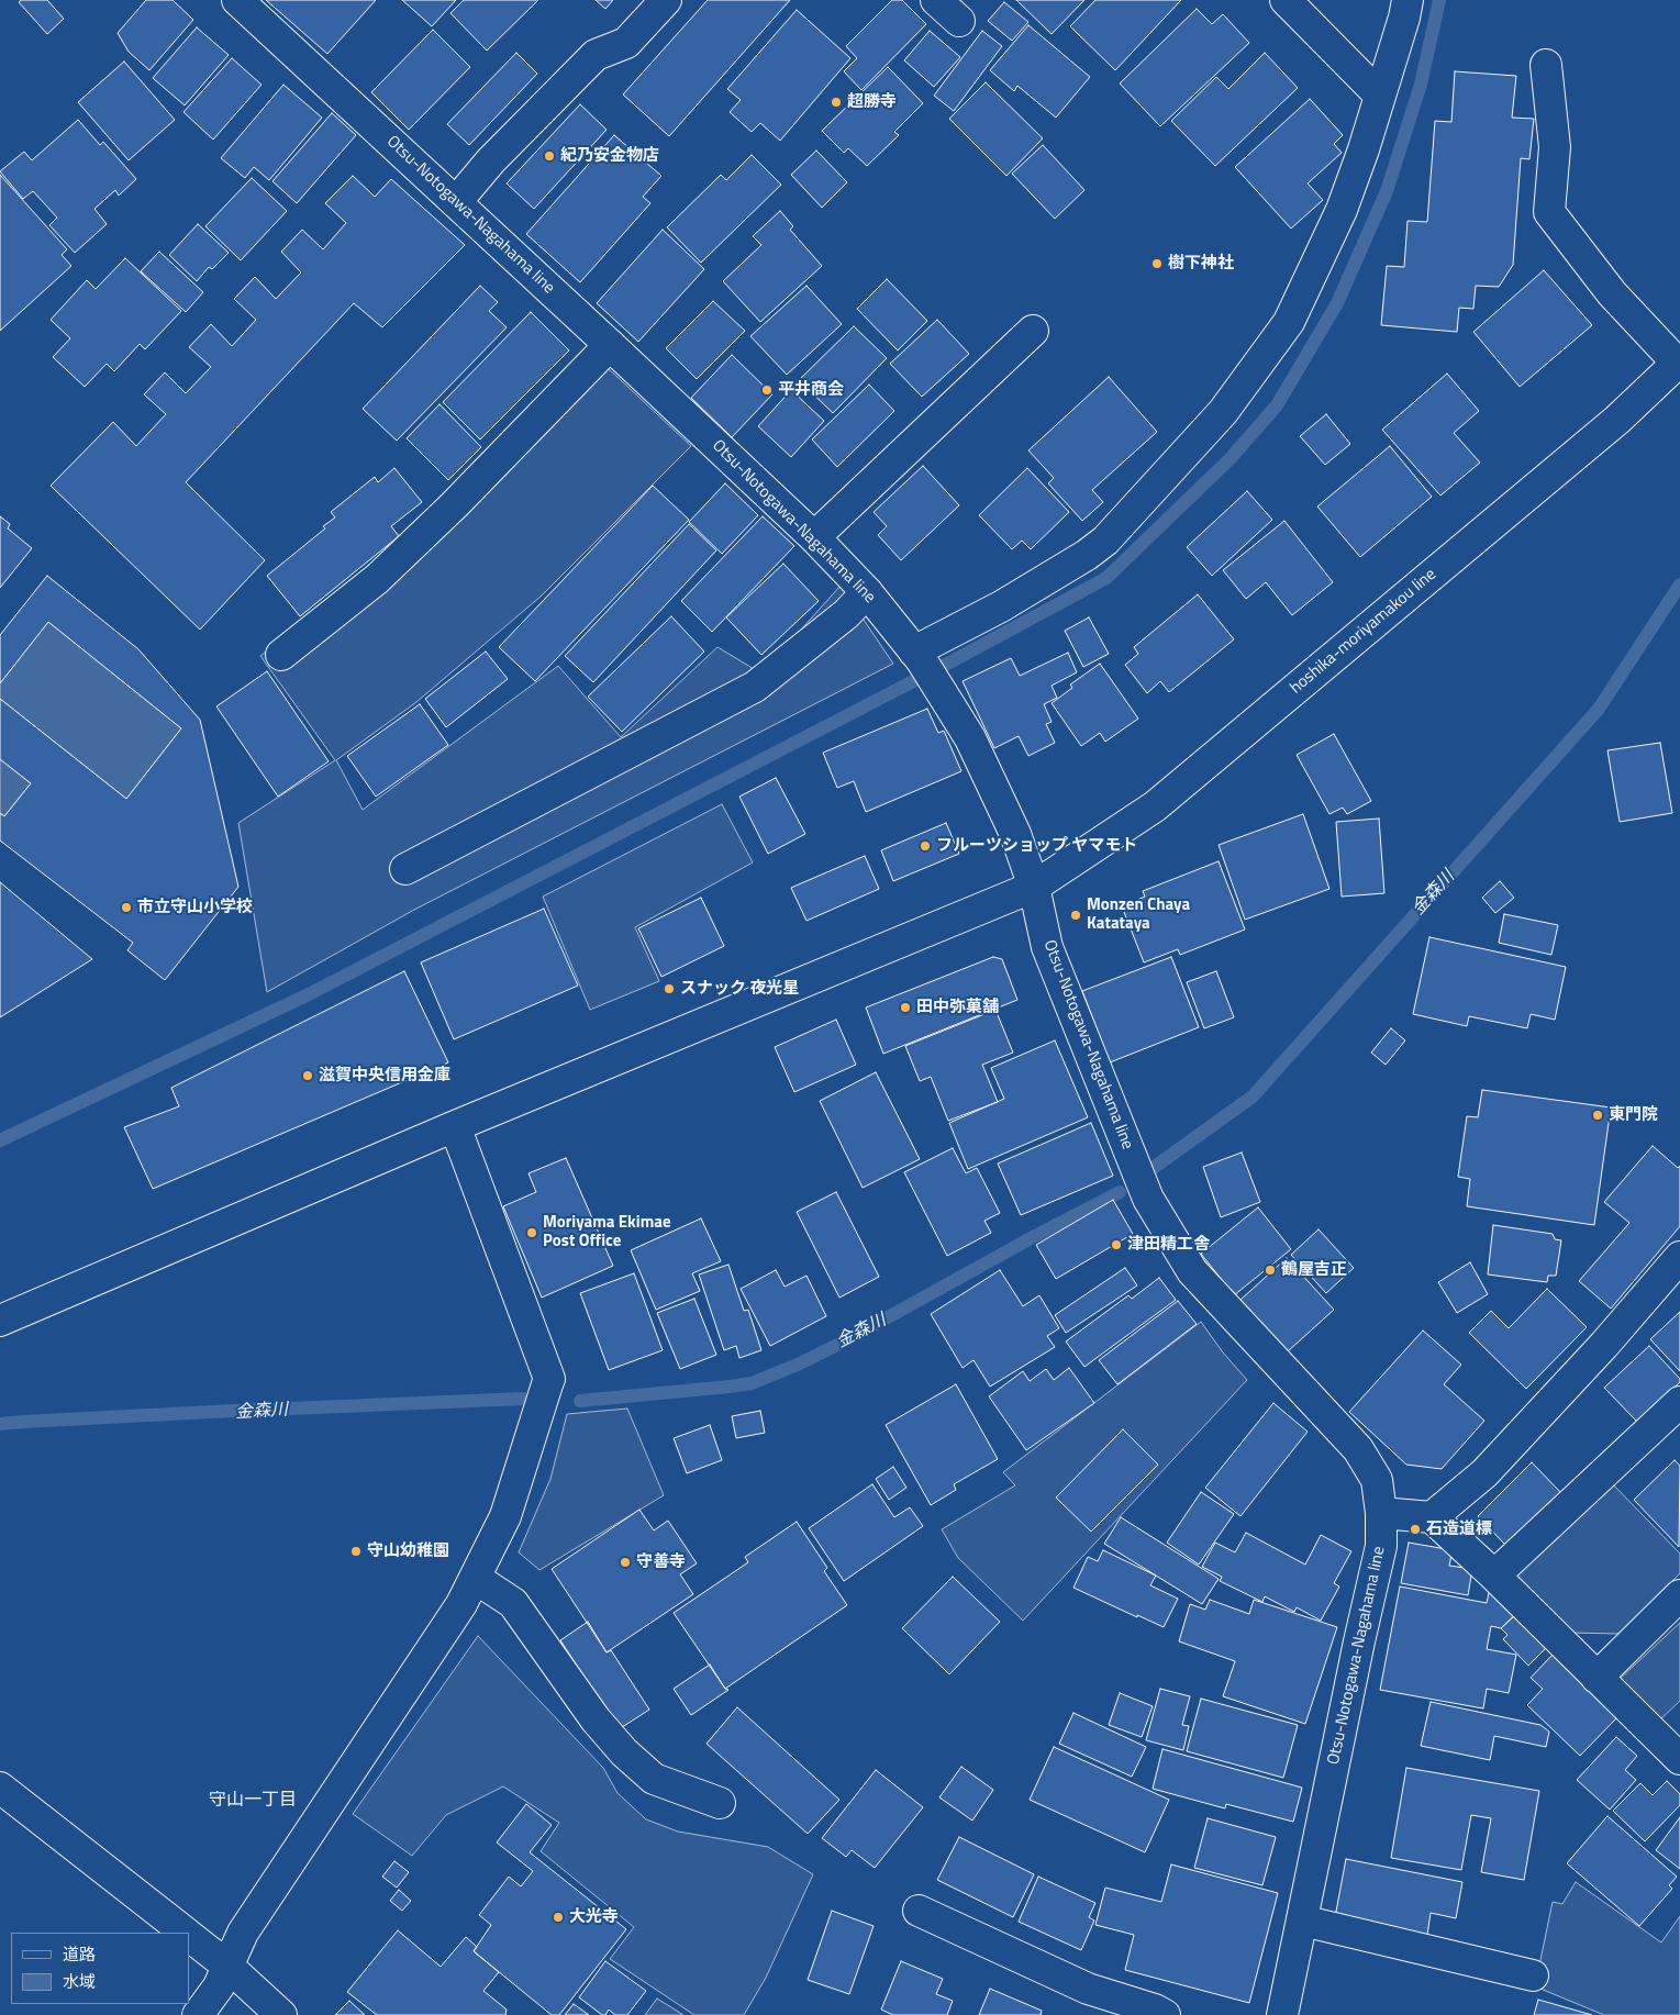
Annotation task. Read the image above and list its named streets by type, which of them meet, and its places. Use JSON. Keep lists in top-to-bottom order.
{
  "streets": {
    "street": ["Otsu-Notogawa-Nagahama line", "hoshika-moriyamakou line"]
  },
  "crossings": [
    ["Otsu-Notogawa-Nagahama line", "hoshika-moriyamakou line"]
  ],
  "districts": ["守山一丁目"],
  "water": ["金森川"],
  "places": [
    "超勝寺",
    "紀乃安金物店",
    "樹下神社",
    "平井商会",
    "フルーツショップ ヤマモト",
    "市立守山小学校",
    "Monzen Chaya Katataya",
    "スナック 夜光星",
    "田中弥菓舗",
    "滋賀中央信用金庫",
    "東門院",
    "Moriyama Ekimae Post Office",
    "津田精工舎",
    "鶴屋吉正",
    "石造道標",
    "守山幼稚園",
    "守善寺",
    "大光寺"
  ],
  "legend": ["道路", "水域"]
}
